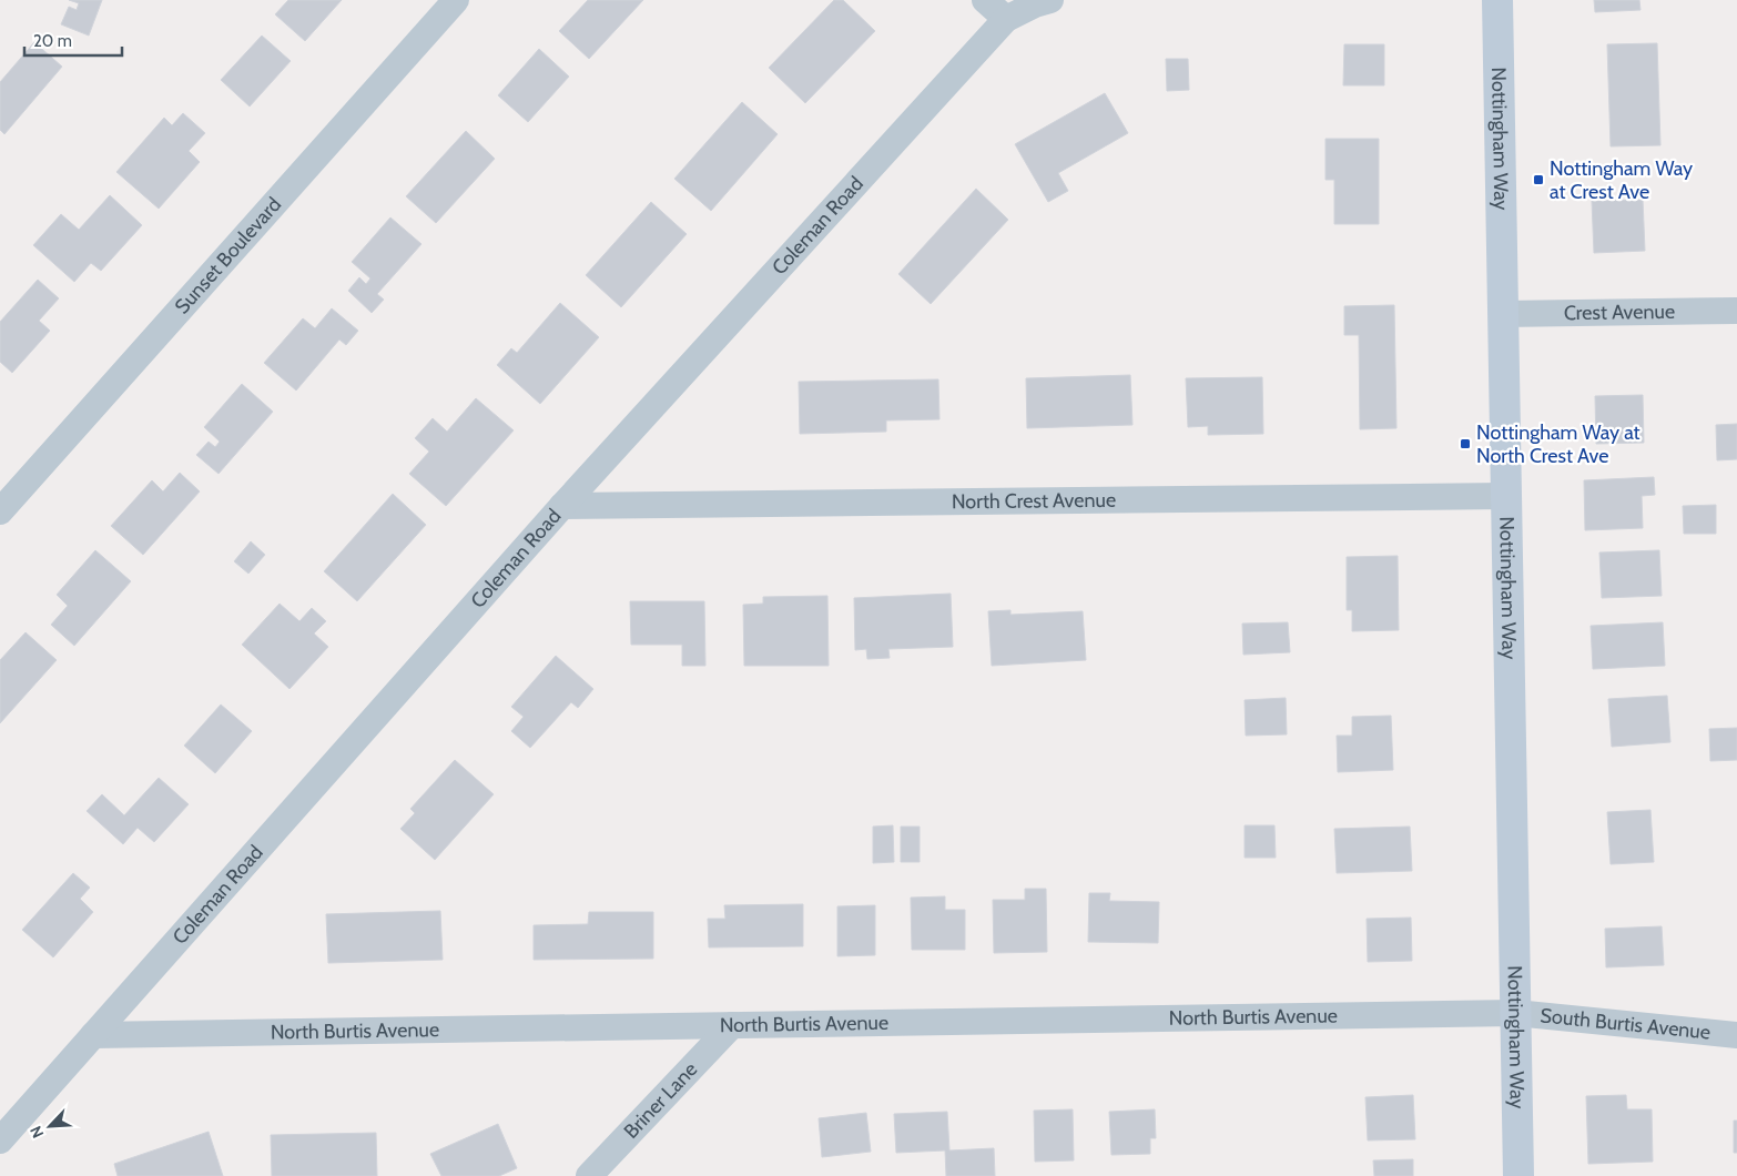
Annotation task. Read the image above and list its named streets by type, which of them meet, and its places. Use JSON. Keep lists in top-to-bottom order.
{
  "streets": {
    "street": [
      "Nottingham Way",
      "Coleman Road",
      "Sunset Boulevard",
      "Crest Avenue",
      "North Crest Avenue",
      "North Burtis Avenue",
      "South Burtis Avenue",
      "Briner Lane"
    ]
  },
  "crossings": [
    ["Nottingham Way", "Crest Avenue"],
    ["Nottingham Way", "North Crest Avenue"],
    ["Nottingham Way", "North Burtis Avenue"],
    ["Nottingham Way", "South Burtis Avenue"],
    ["Coleman Road", "North Crest Avenue"],
    ["Coleman Road", "North Burtis Avenue"],
    ["North Burtis Avenue", "South Burtis Avenue"],
    ["North Burtis Avenue", "Briner Lane"]
  ],
  "places": {
    "transit": ["Nottingham Way at Crest Ave", "Nottingham Way at North Crest Ave"]
  },
  "scale_bar": "20 m",
  "north": "bottom left"
}
